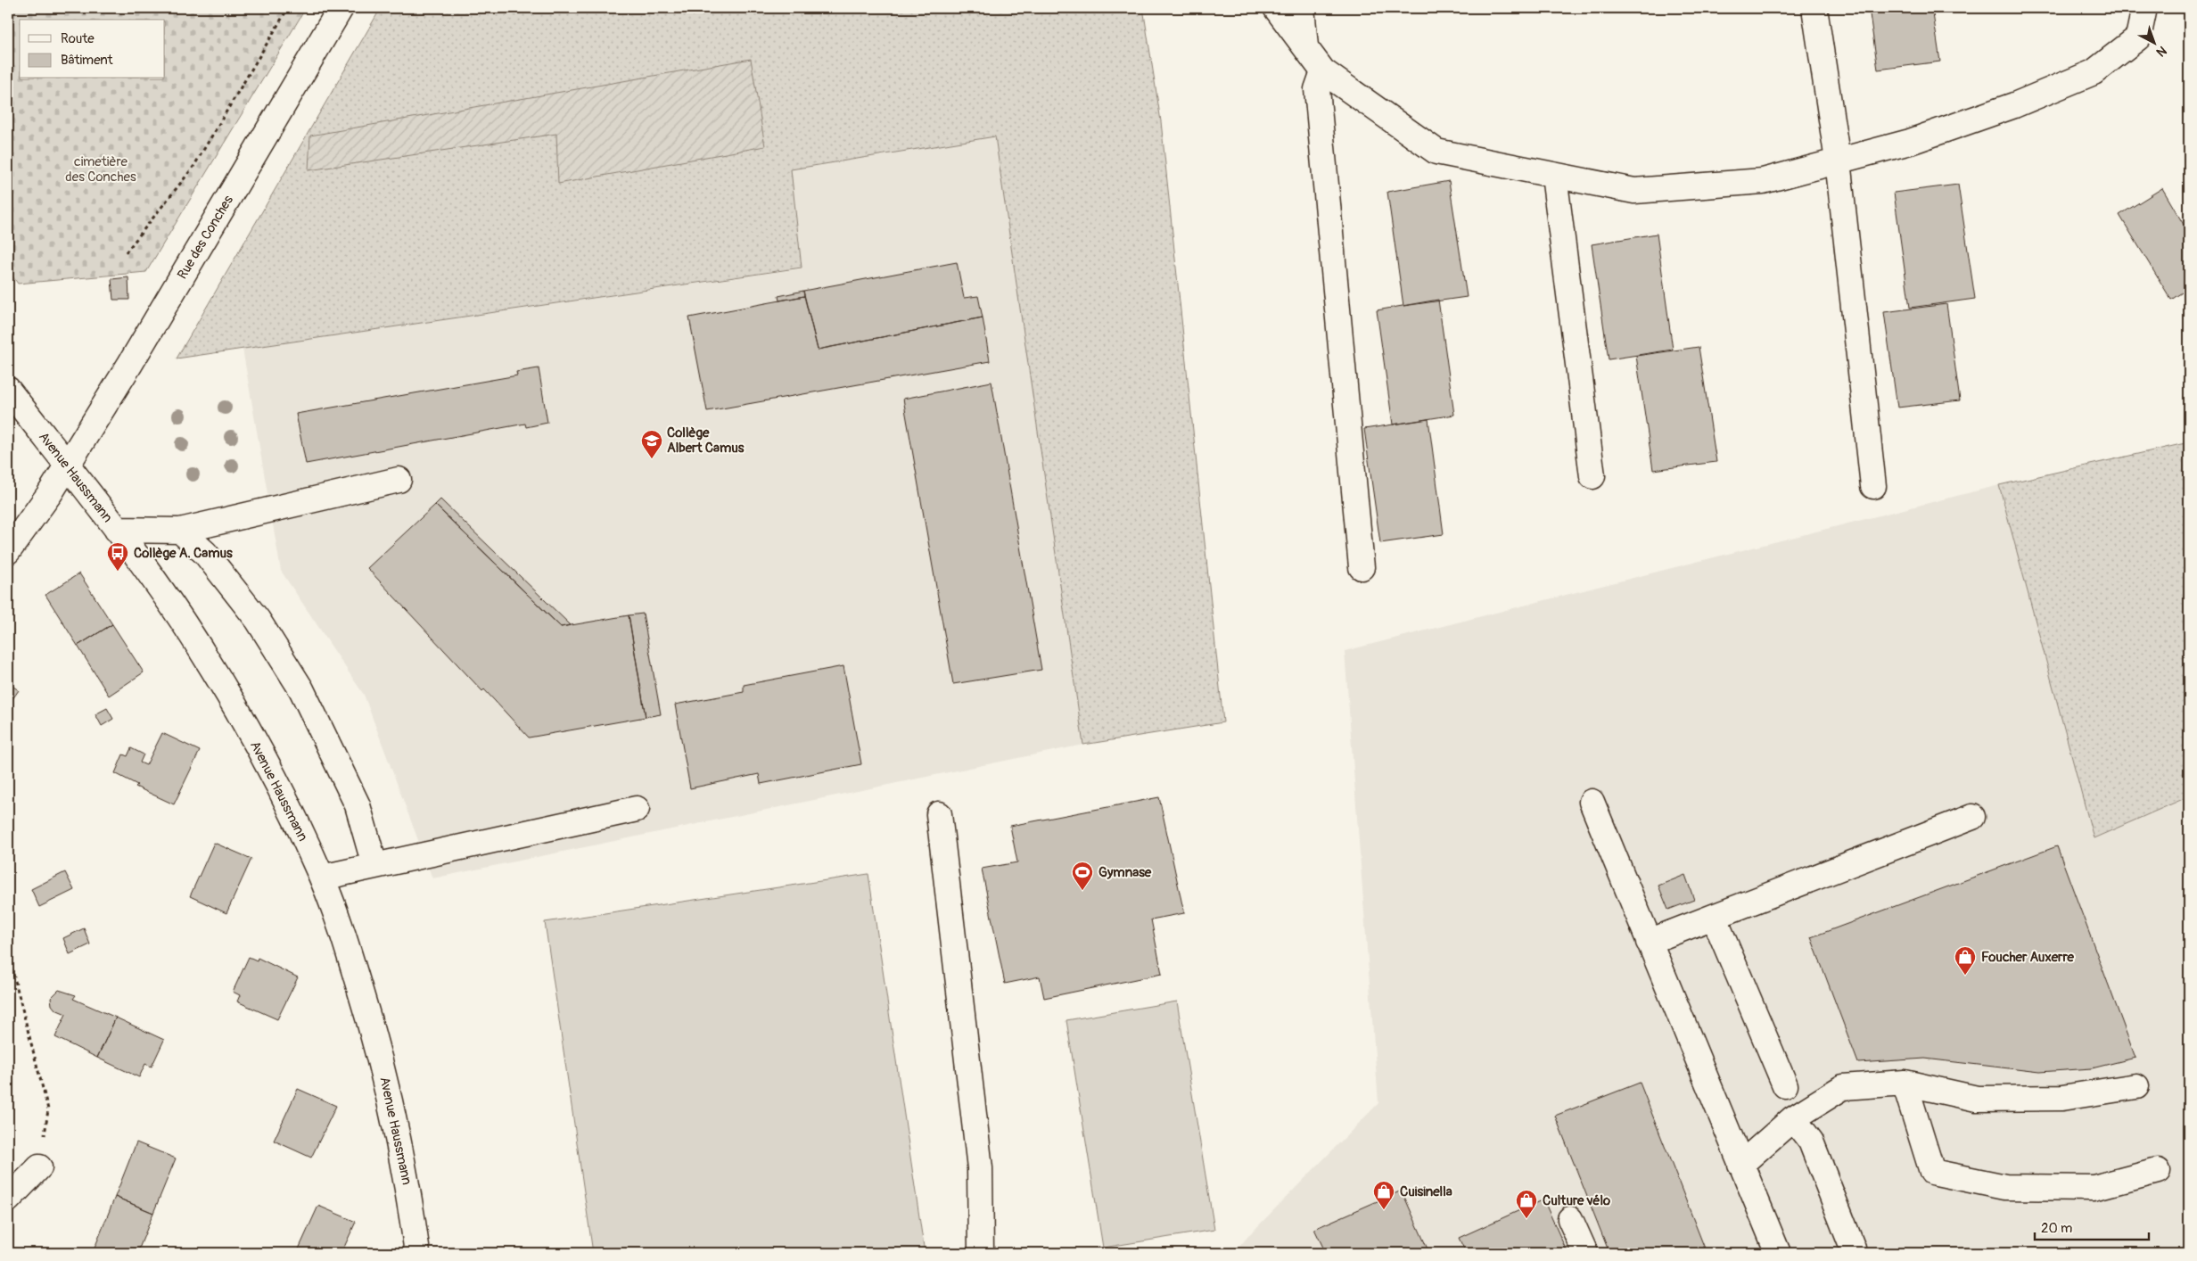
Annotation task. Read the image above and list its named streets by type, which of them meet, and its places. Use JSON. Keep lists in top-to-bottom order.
{
  "streets": {
    "street": ["Rue des Conches", "Avenue Haussmann"]
  },
  "crossings": [
    ["Rue des Conches", "Avenue Haussmann"]
  ],
  "parks": ["cimetière des Conches"],
  "places": {
    "school or university": ["Collège Albert Camus"],
    "bus stop": ["Collège A. Camus"],
    "sports": ["Gymnase"],
    "shop": ["Foucher Auxerre", "Cuisinella", "Culture vélo"]
  },
  "legend": ["Route", "Bâtiment"],
  "scale_bar": "20 m",
  "north": "bottom right"
}
